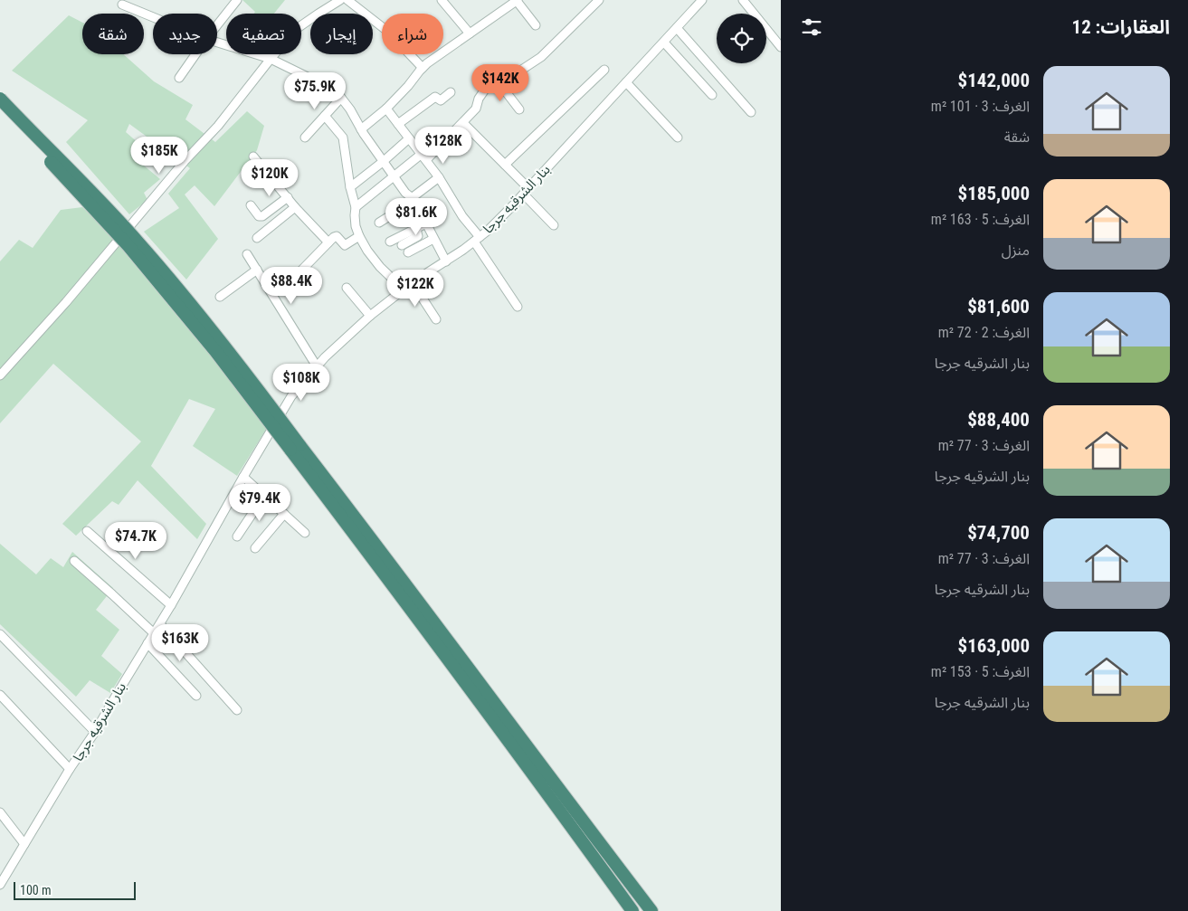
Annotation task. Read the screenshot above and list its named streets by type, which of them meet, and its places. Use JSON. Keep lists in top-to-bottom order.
{
  "streets": {
    "street": ["بنار الشرقيه جرجا"]
  },
  "scale_bar": "100 m",
  "page": {
    "heading": "العقارات: 12",
    "chip": [
      "شراء",
      "إيجار",
      "تصفية",
      "جديد",
      "شقة"
    ],
    "list": [
      {
        "name": "$142,000",
        "note": "الغرف: 3 · 101 m² · شقة"
      },
      {
        "name": "$185,000",
        "note": "الغرف: 5 · 163 m² · منزل"
      },
      {
        "name": "$81,600",
        "note": "الغرف: 2 · 72 m² · بنار الشرقيه جرجا"
      },
      {
        "name": "$88,400",
        "note": "الغرف: 3 · 77 m² · بنار الشرقيه جرجا"
      },
      {
        "name": "$74,700",
        "note": "الغرف: 3 · 77 m² · بنار الشرقيه جرجا"
      },
      {
        "name": "$163,000",
        "note": "الغرف: 5 · 153 m² · بنار الشرقيه جرجا"
      }
    ],
    "price": [
      "$142K",
      "$75.9K",
      "$128K",
      "$185K",
      "$120K",
      "$81.6K",
      "$88.4K",
      "$122K",
      "$108K",
      "$79.4K",
      "$74.7K",
      "$163K"
    ],
    "scale": "100 m"
  }
}
